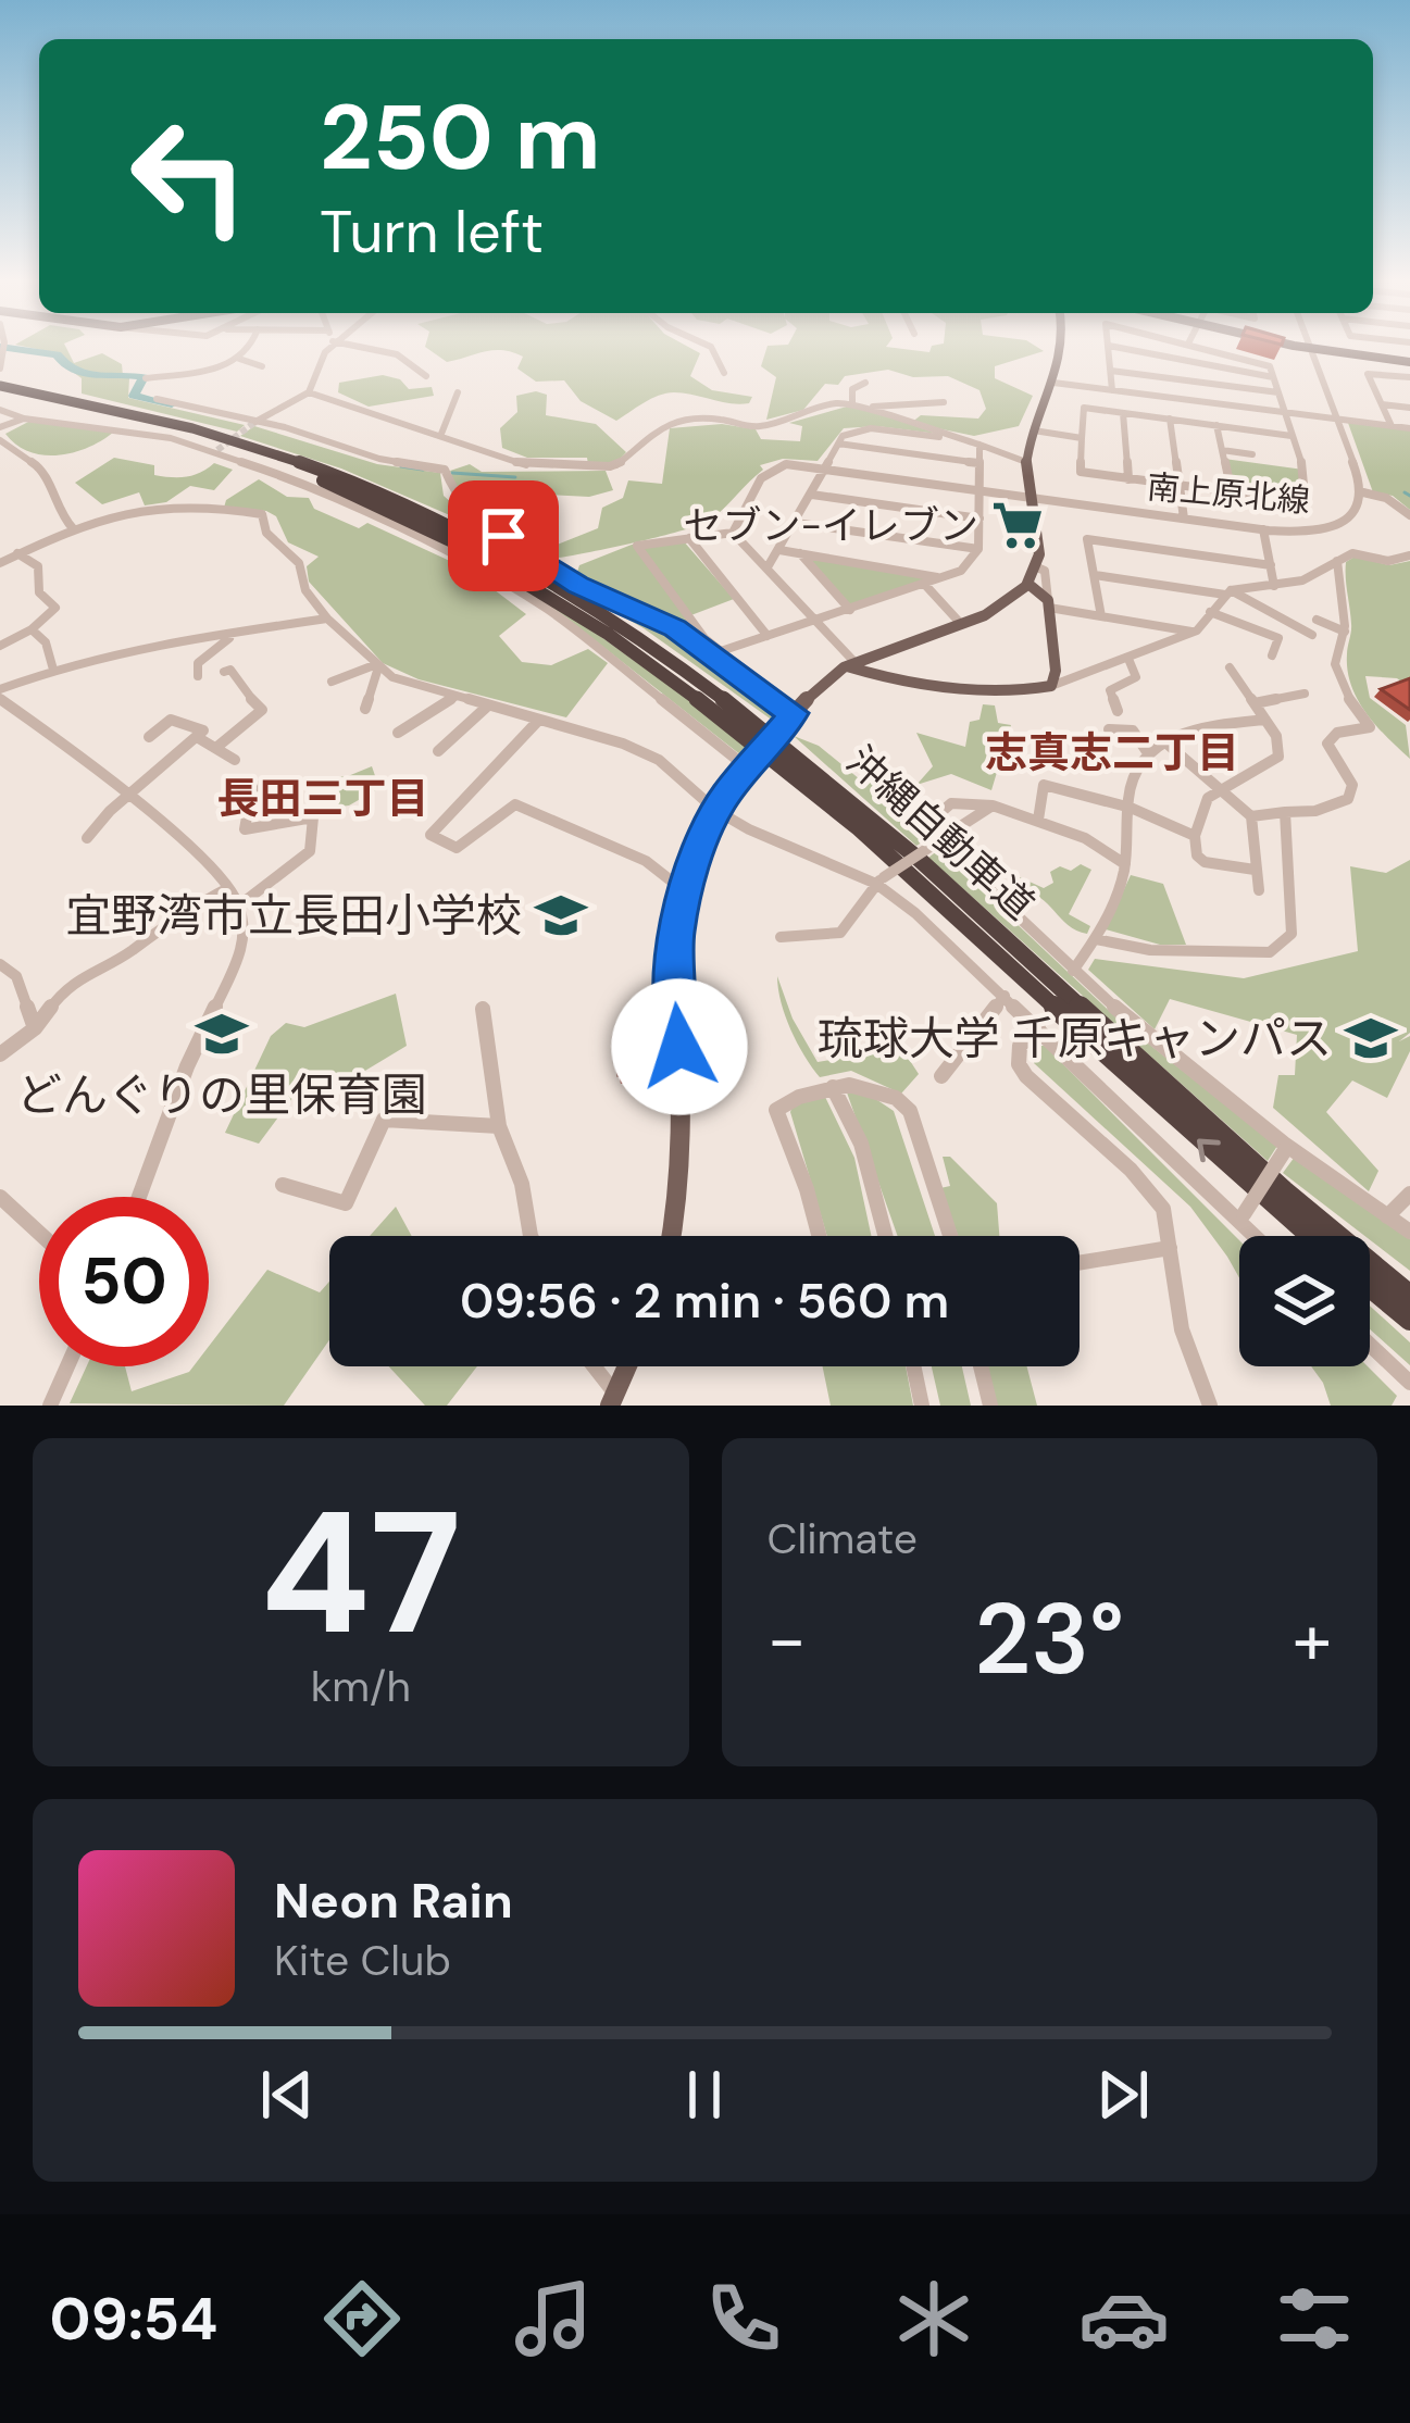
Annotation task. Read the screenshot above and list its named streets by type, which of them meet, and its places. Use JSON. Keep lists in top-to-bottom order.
{
  "streets": {
    "highway": ["沖縄自動車道"],
    "street": ["南上原北線"]
  },
  "districts": ["志真志二丁目", "長田三丁目"],
  "places": {
    "supermarket": ["セブン-イレブン"],
    "school or university": ["宜野湾市立長田小学校", "どんぐりの里保育園", "琉球大学 千原キャンパス"]
  },
  "page": {
    "turn": ["250 m", "Turn left"],
    "limit": "50",
    "trip": "09:56 · 2 min · 560 m",
    "tile": [
      ["47", "km/h"],
      "Climate"
    ],
    "heat": ["−", "23°", "+"],
    "song": ["Neon Rain", "Kite Club"],
    "tabs": "09:54"
  }
}
